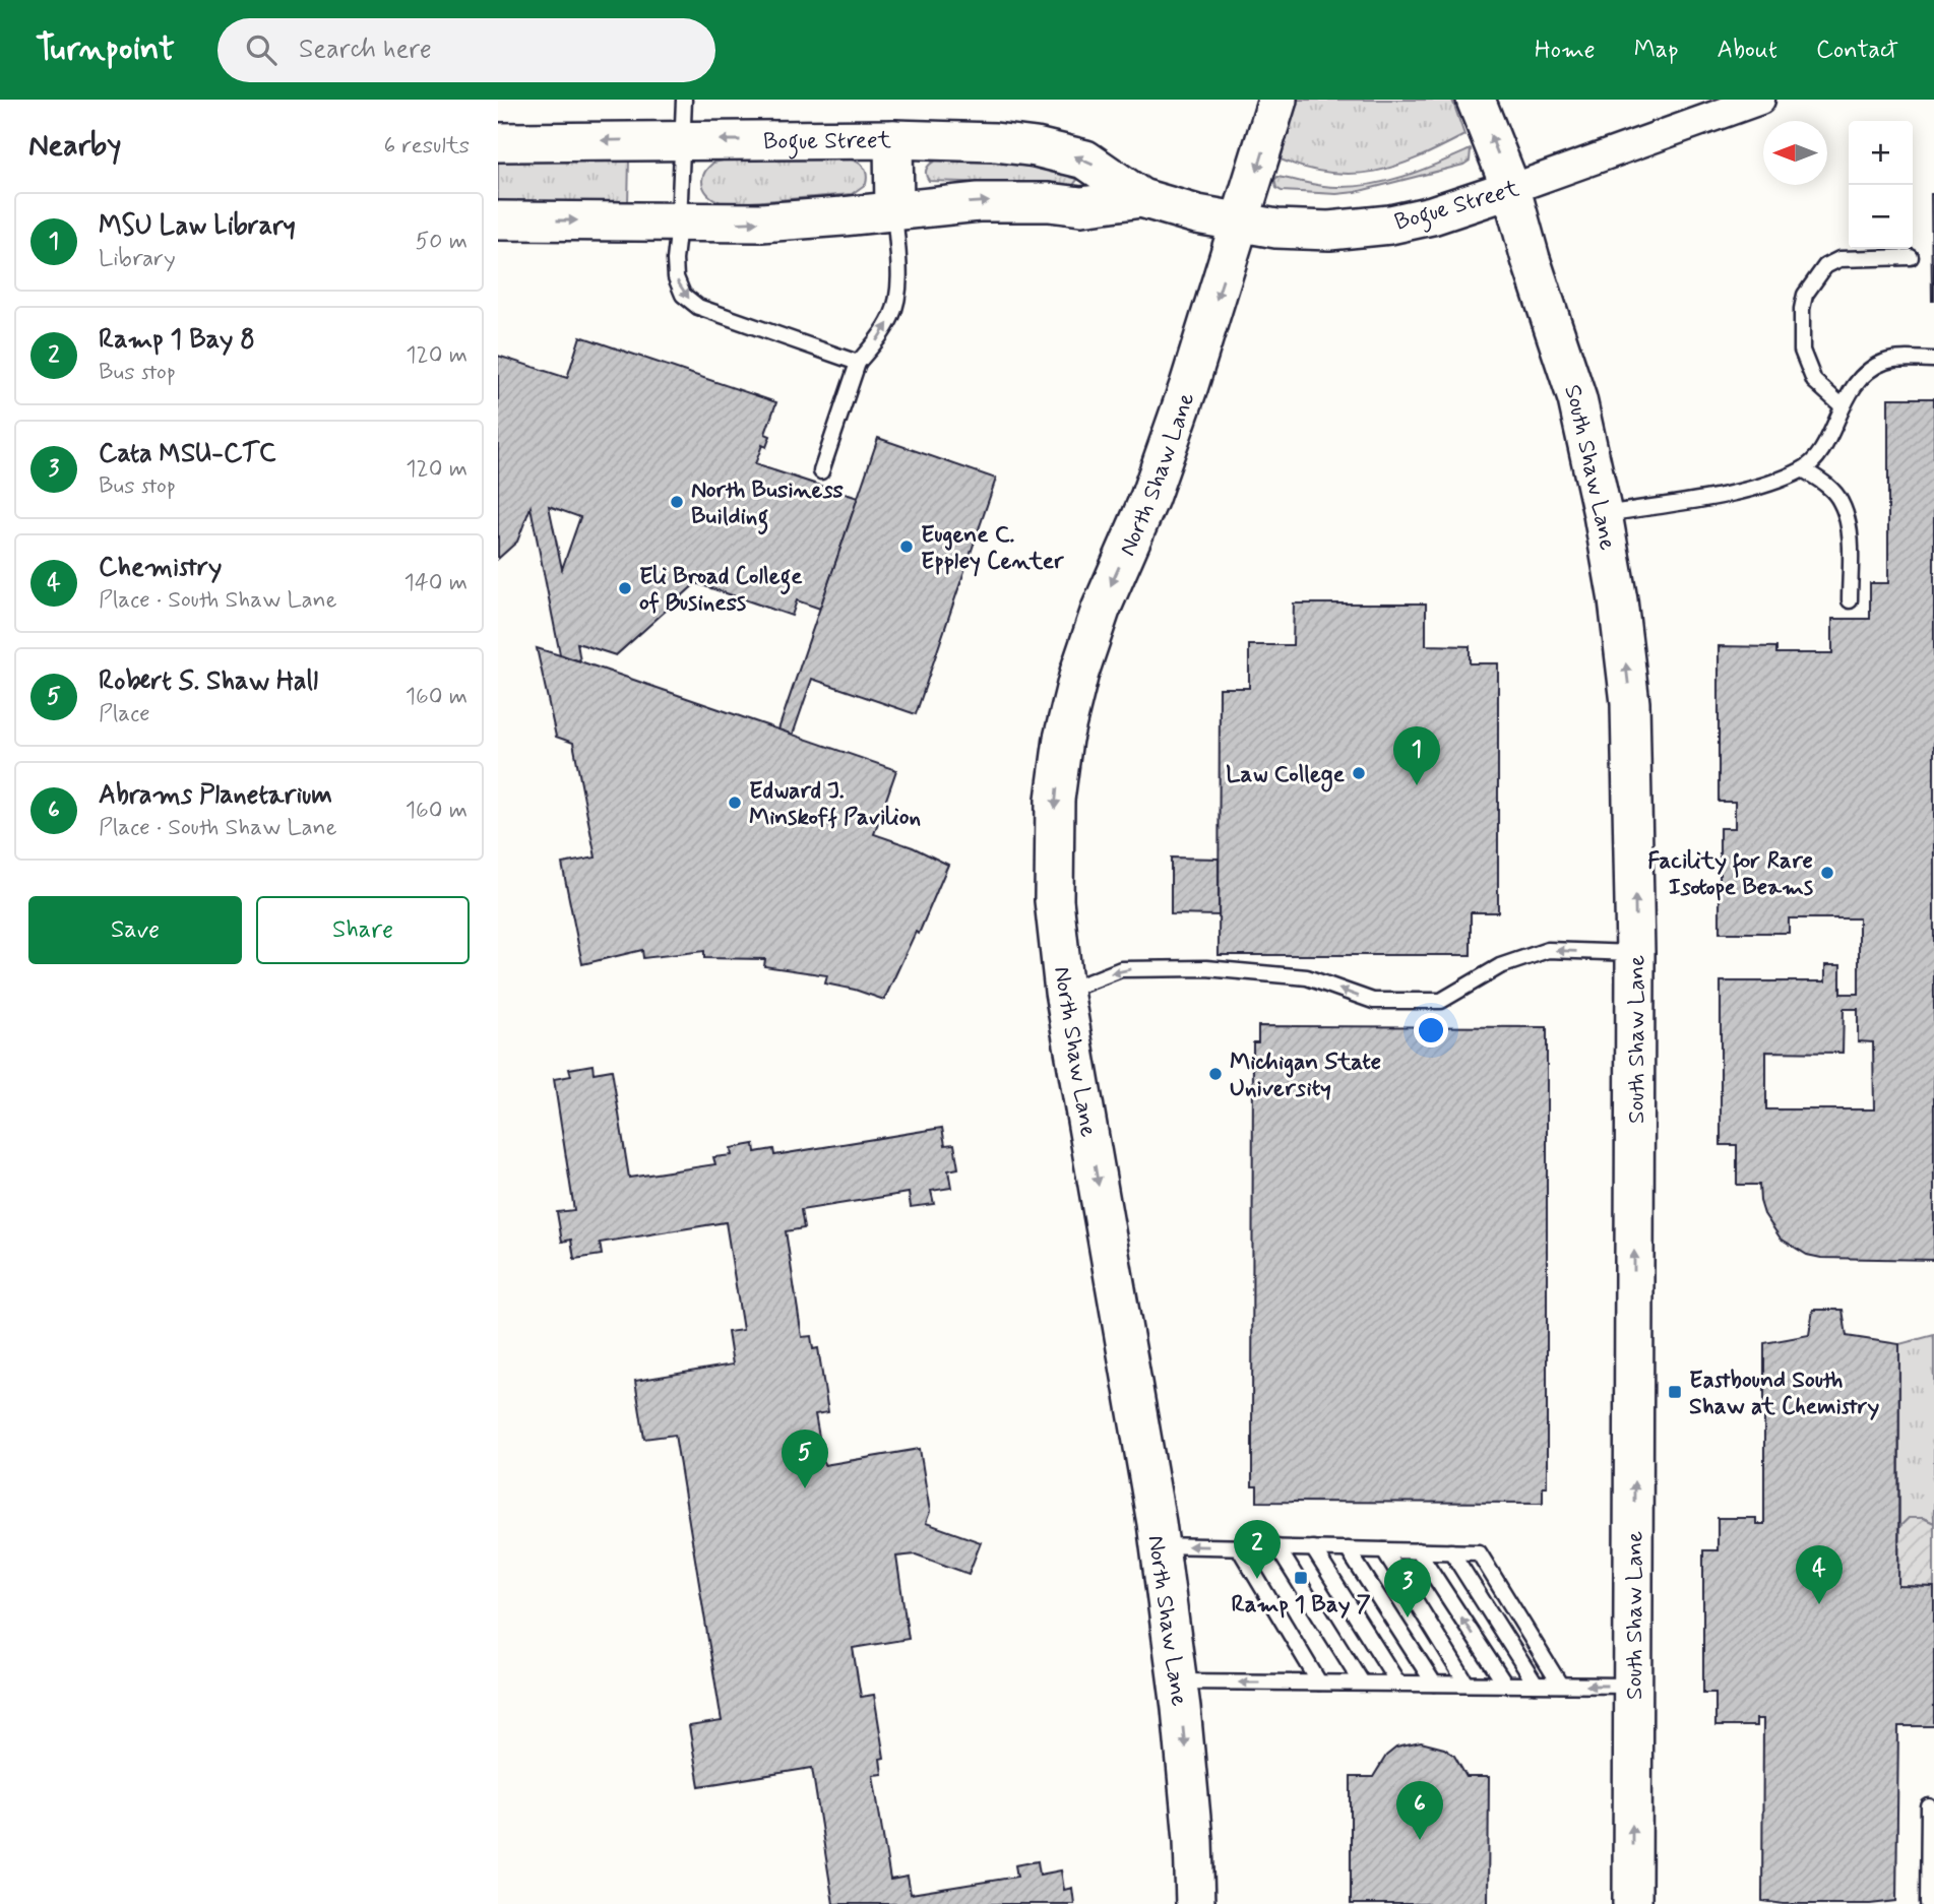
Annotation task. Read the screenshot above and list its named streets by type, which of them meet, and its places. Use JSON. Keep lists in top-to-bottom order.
{
  "streets": {
    "street": ["Bogue Street", "South Shaw Lane", "North Shaw Lane"]
  },
  "crossings": [
    ["Bogue Street", "South Shaw Lane"],
    ["Bogue Street", "North Shaw Lane"]
  ],
  "one_way": ["South Shaw Lane", "North Shaw Lane"],
  "places": {
    "other": [
      "North Business Building",
      "Eugene C. Eppley Center",
      "Eli Broad College of Business",
      "Law College",
      "Edward J. Minskoff Pavilion",
      "Facility for Rare Isotope Beams",
      "Michigan State University"
    ],
    "transit": ["Eastbound South Shaw at Chemistry", "Ramp 1 Bay 7"]
  },
  "north": "left",
  "page": {
    "header": "Turnpoint",
    "search": "Search here",
    "nav": [
      "Home",
      "Map",
      "About",
      "Contact"
    ],
    "heading": ["Nearby", "6 results"],
    "map_buttons": ["+", "−"],
    "list": [
      {
        "mark": "1",
        "name": "MSU Law Library",
        "note": "Library",
        "value": "50 m"
      },
      {
        "mark": "2",
        "name": "Ramp 1 Bay 8",
        "note": "Bus stop",
        "value": "120 m"
      },
      {
        "mark": "3",
        "name": "Cata MSU-CTC",
        "note": "Bus stop",
        "value": "120 m"
      },
      {
        "mark": "4",
        "name": "Chemistry",
        "note": "Place · South Shaw Lane",
        "value": "140 m"
      },
      {
        "mark": "5",
        "name": "Robert S. Shaw Hall",
        "note": "Place",
        "value": "160 m"
      },
      {
        "mark": "6",
        "name": "Abrams Planetarium",
        "note": "Place · South Shaw Lane",
        "value": "160 m"
      }
    ],
    "pins": [
      "1",
      "5",
      "2",
      "4",
      "3",
      "6"
    ],
    "buttons": ["Save", "Share"]
  }
}
